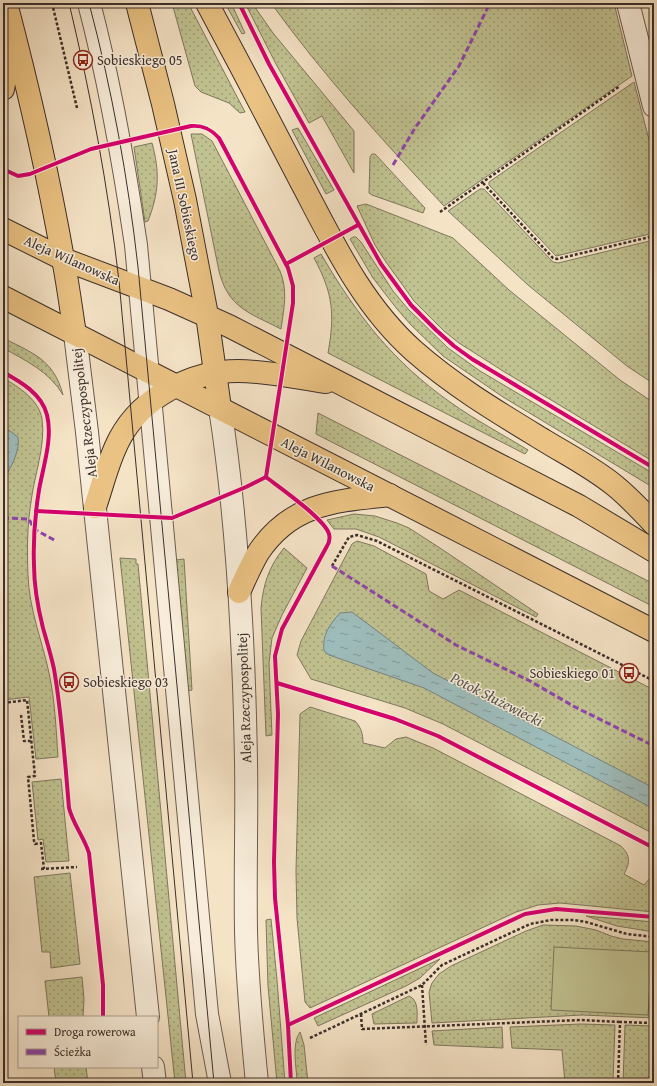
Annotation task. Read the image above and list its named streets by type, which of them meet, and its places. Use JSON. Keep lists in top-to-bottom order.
{
  "streets": {
    "main road": ["Jana III Sobieskiego", "Aleja Wilanowska", "Aleja Rzeczypospolitej"]
  },
  "crossings": [
    ["Jana III Sobieskiego", "Aleja Wilanowska"],
    ["Jana III Sobieskiego", "Aleja Rzeczypospolitej"],
    ["Aleja Wilanowska", "Aleja Rzeczypospolitej"]
  ],
  "water": ["Potok Służewiecki"],
  "places": {
    "bus stop": ["Sobieskiego 05", "Sobieskiego 01", "Sobieskiego 03"]
  },
  "legend": ["Droga rowerowa", "Ścieżka"]
}
